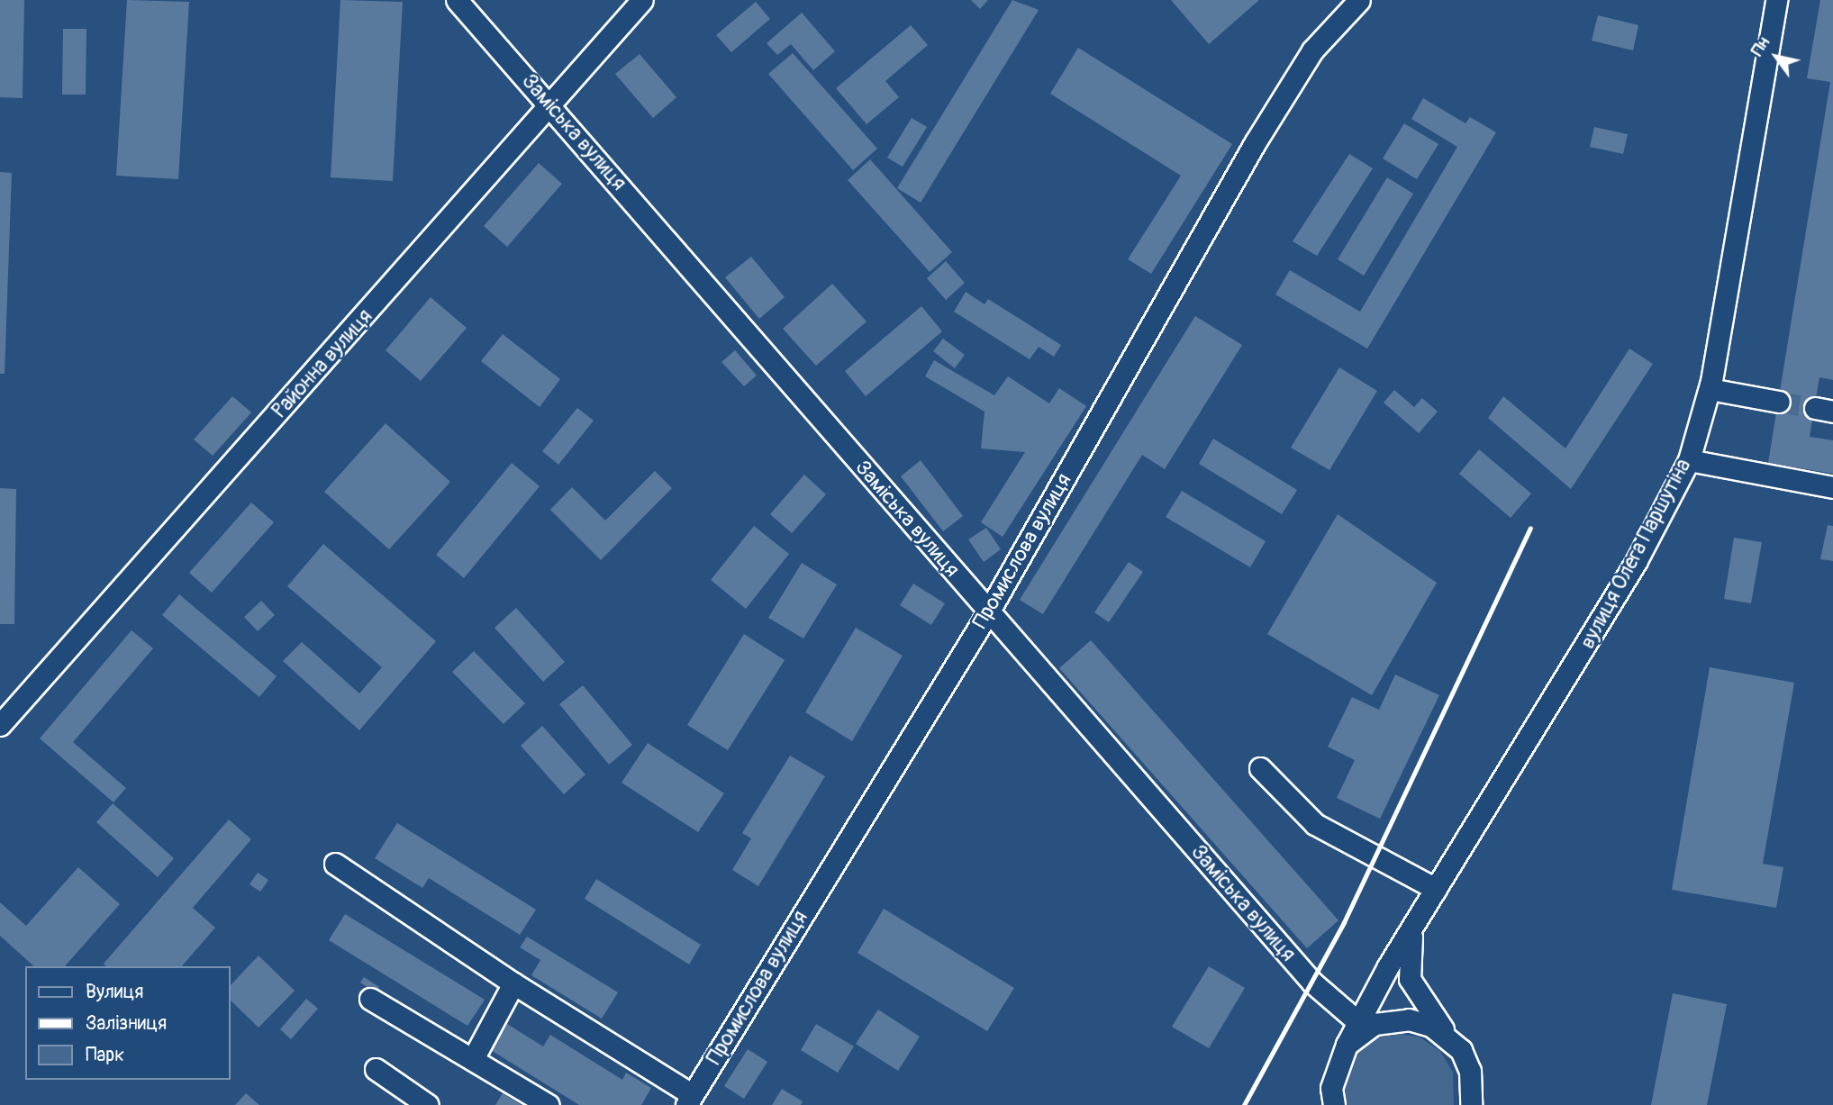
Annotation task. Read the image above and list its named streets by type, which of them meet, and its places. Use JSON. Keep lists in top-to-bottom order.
{
  "streets": {
    "street": [
      "Заміська вулиця",
      "Районна вулиця",
      "Промислова вулиця",
      "вулиця Олега Паршутіна"
    ]
  },
  "crossings": [
    ["Заміська вулиця", "Районна вулиця"],
    ["Заміська вулиця", "Промислова вулиця"],
    ["Заміська вулиця", "вулиця Олега Паршутіна"]
  ],
  "legend": ["Вулиця", "Залізниця", "Парк"],
  "north": "top left"
}
